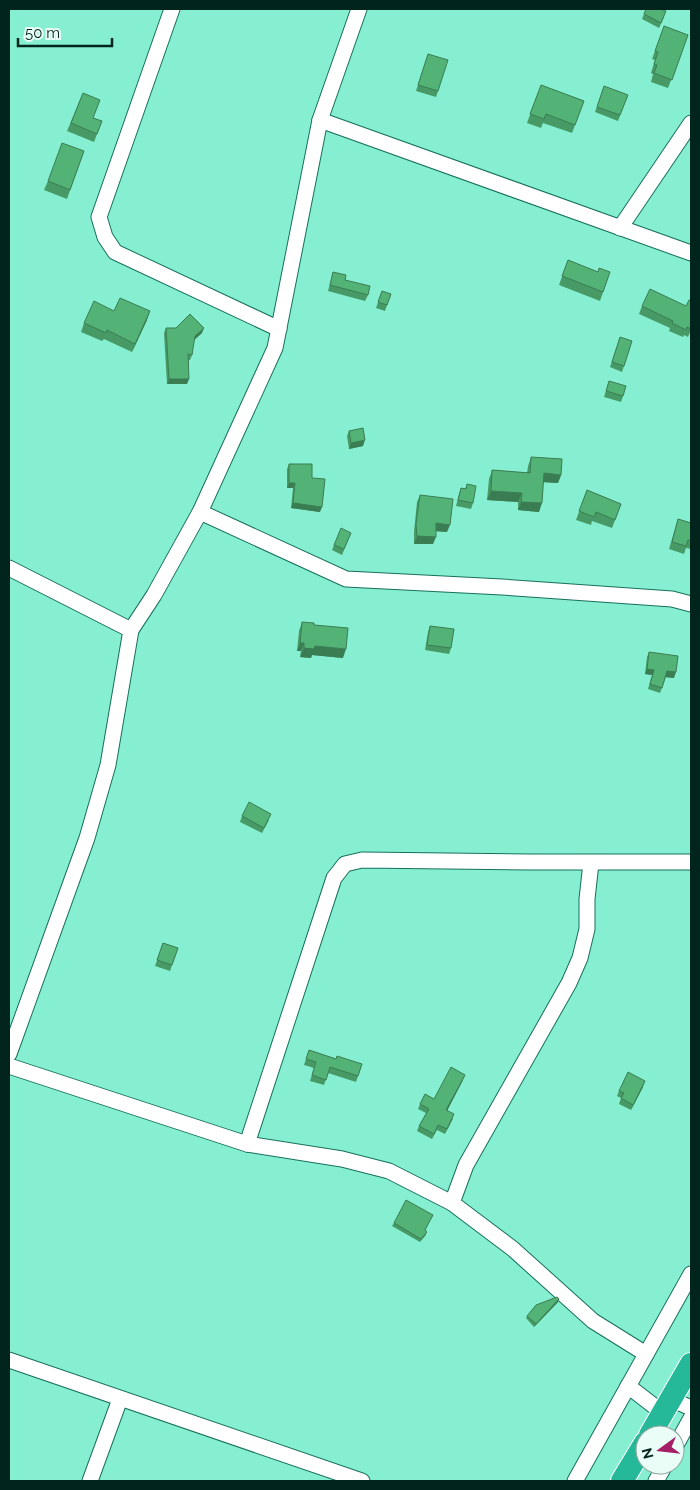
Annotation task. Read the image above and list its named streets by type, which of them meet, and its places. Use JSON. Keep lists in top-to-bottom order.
{
  "scale_bar": "50 m",
  "north": "left"
}
